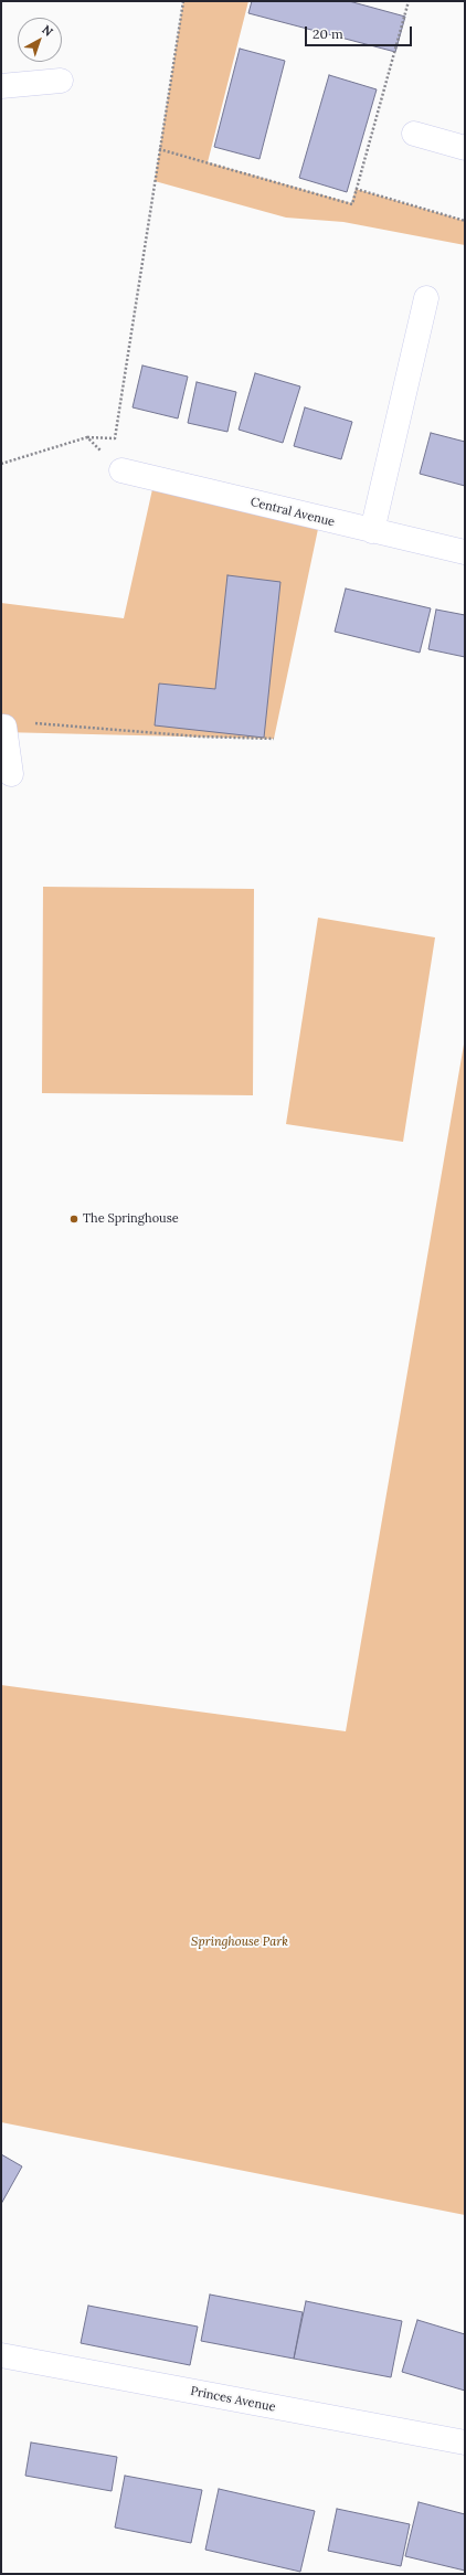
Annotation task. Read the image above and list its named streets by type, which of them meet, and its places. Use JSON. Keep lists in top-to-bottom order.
{
  "streets": {
    "street": ["Central Avenue", "Princes Avenue"]
  },
  "parks": ["Springhouse Park"],
  "places": ["The Springhouse"],
  "scale_bar": "20 m",
  "north": "top right"
}
